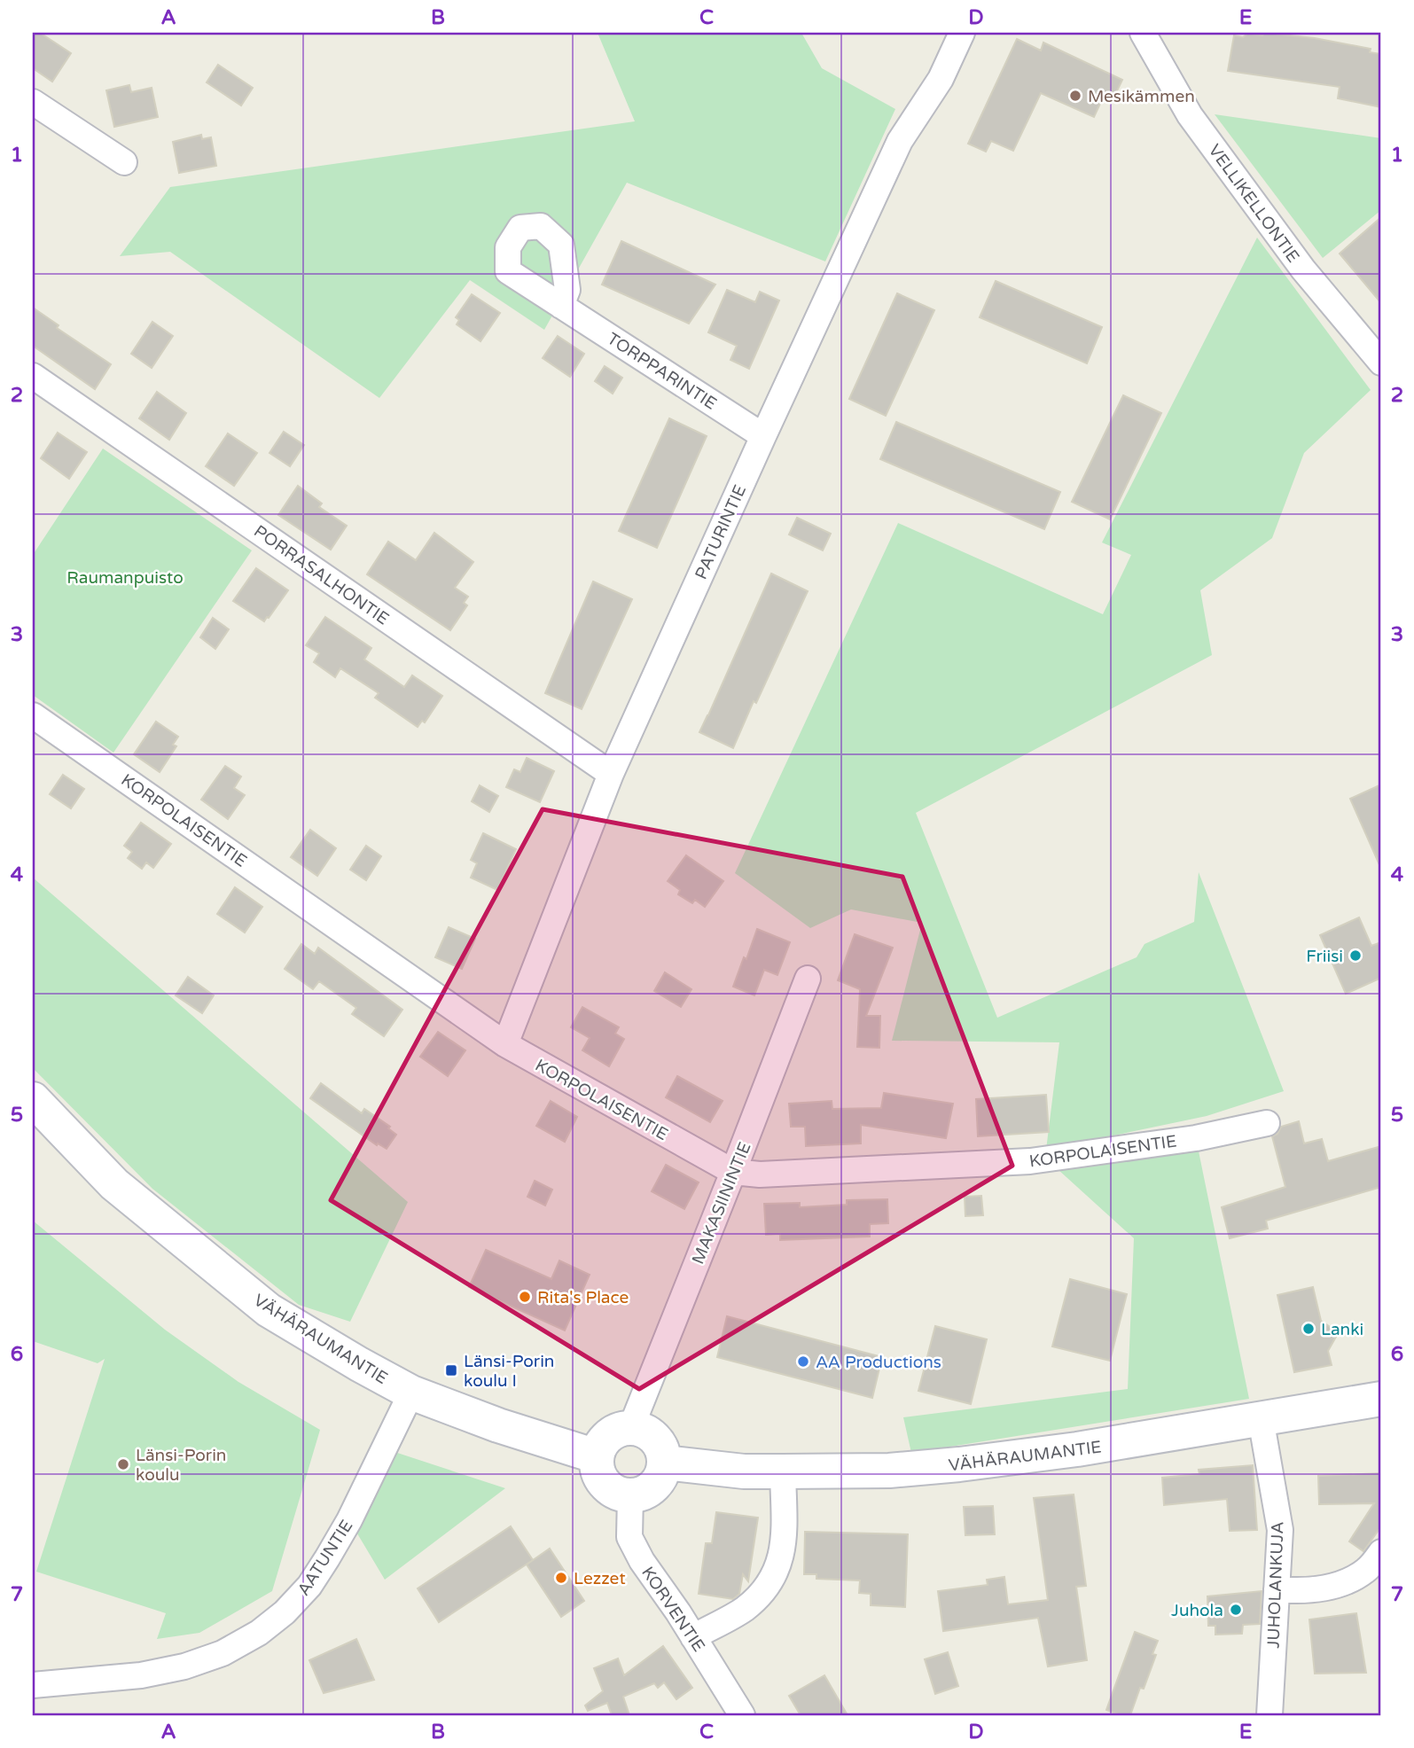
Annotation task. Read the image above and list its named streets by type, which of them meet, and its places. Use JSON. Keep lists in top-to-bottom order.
{
  "streets": {
    "main road": ["VÄHÄRAUMANTIE"],
    "street": [
      "VELLIKELLONTIE",
      "TORPPARINTIE",
      "PATURINTIE",
      "PORRASALHONTIE",
      "KORPOLAISENTIE",
      "MAKASIININTIE",
      "AATUNTIE",
      "JUHOLANKUJA",
      "KORVENTIE"
    ]
  },
  "crossings": [
    ["TORPPARINTIE", "PATURINTIE"],
    ["PATURINTIE", "PORRASALHONTIE"],
    ["PATURINTIE", "KORPOLAISENTIE"],
    ["KORPOLAISENTIE", "MAKASIININTIE"],
    ["MAKASIININTIE", "VÄHÄRAUMANTIE"],
    ["MAKASIININTIE", "KORVENTIE"],
    ["VÄHÄRAUMANTIE", "AATUNTIE"],
    ["VÄHÄRAUMANTIE", "JUHOLANKUJA"],
    ["VÄHÄRAUMANTIE", "KORVENTIE"]
  ],
  "parks": ["Raumanpuisto"],
  "places": {
    "other": [
      "Mesikämmen",
      "Friisi",
      "Rita's Place",
      "Lanki",
      "AA Productions",
      "Länsi-Porin koulu",
      "Lezzet",
      "Juhola"
    ],
    "transit": ["Länsi-Porin koulu I"]
  },
  "grid": {
    "columns": [
      "A",
      "B",
      "C",
      "D",
      "E"
    ],
    "rows": [
      "1",
      "2",
      "3",
      "4",
      "5",
      "6",
      "7"
    ]
  }
}
